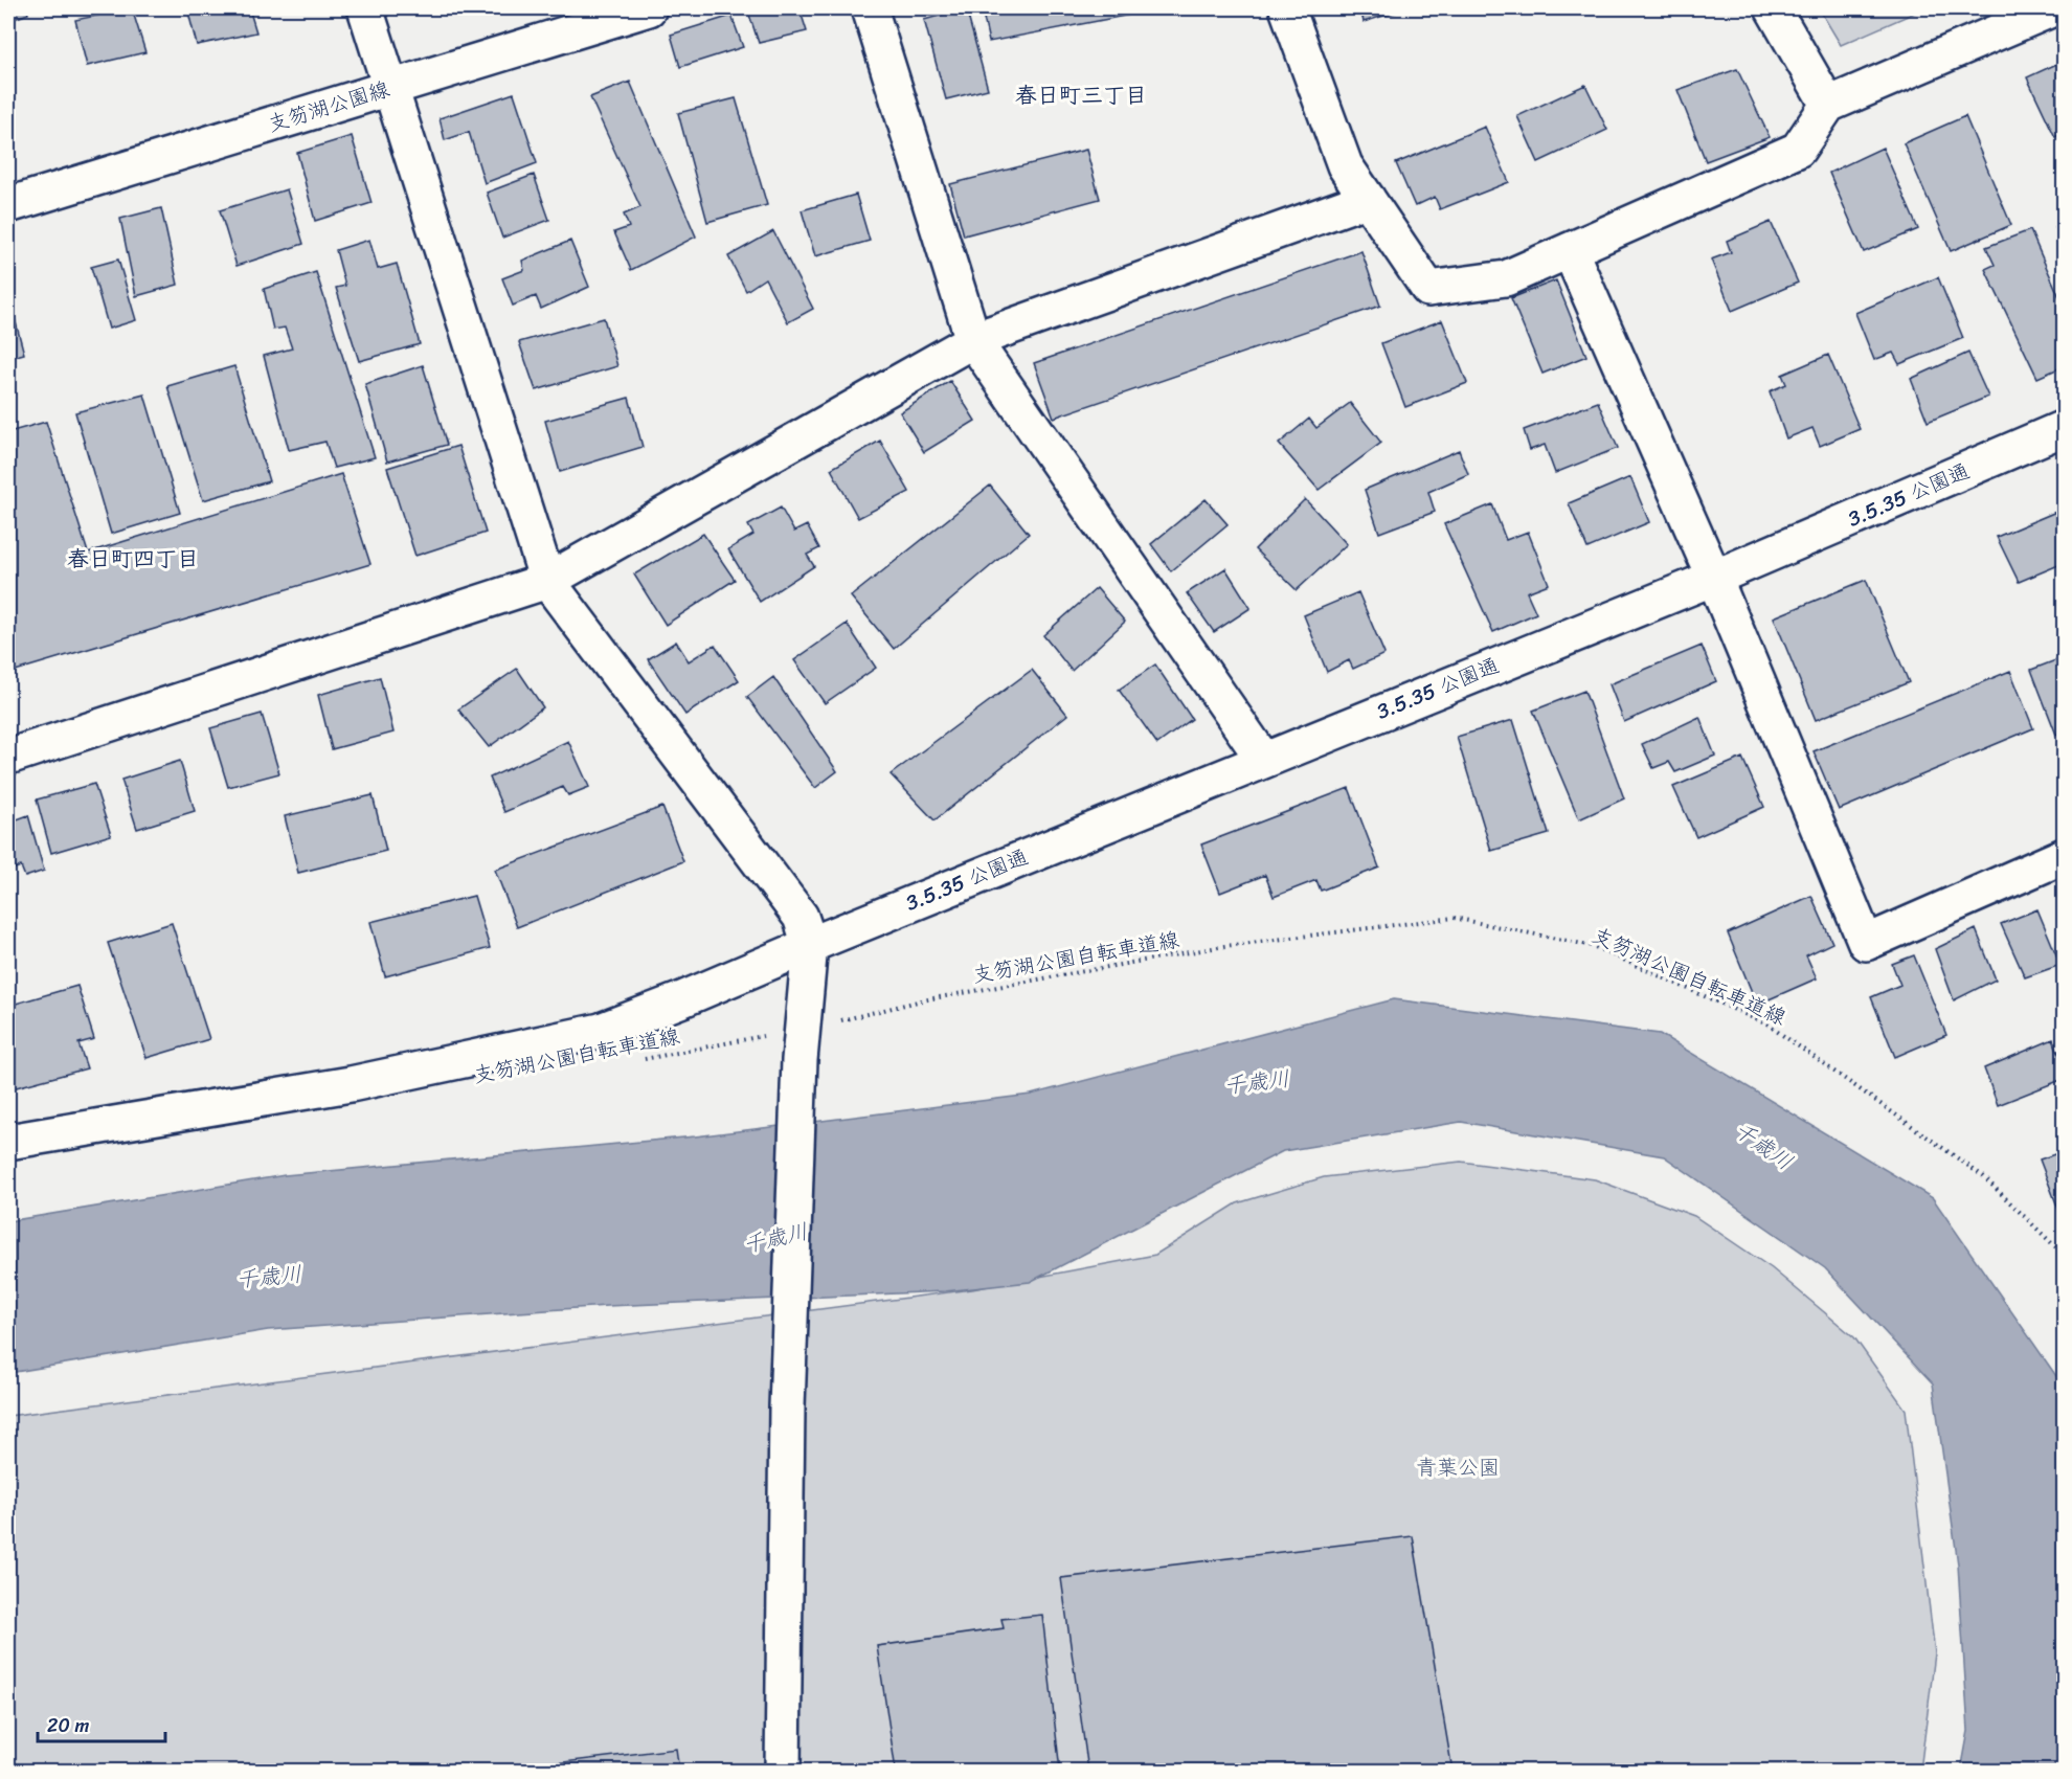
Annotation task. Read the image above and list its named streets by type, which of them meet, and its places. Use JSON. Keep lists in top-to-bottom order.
{
  "streets": {
    "street": ["支笏湖公園線", "3.5.35 公園通"],
    "path": ["支笏湖公園自転車道線"]
  },
  "districts": ["春日町三丁目", "春日町四丁目"],
  "water": ["千歳川"],
  "parks": ["青葉公園"],
  "scale_bar": "20 m"
}
